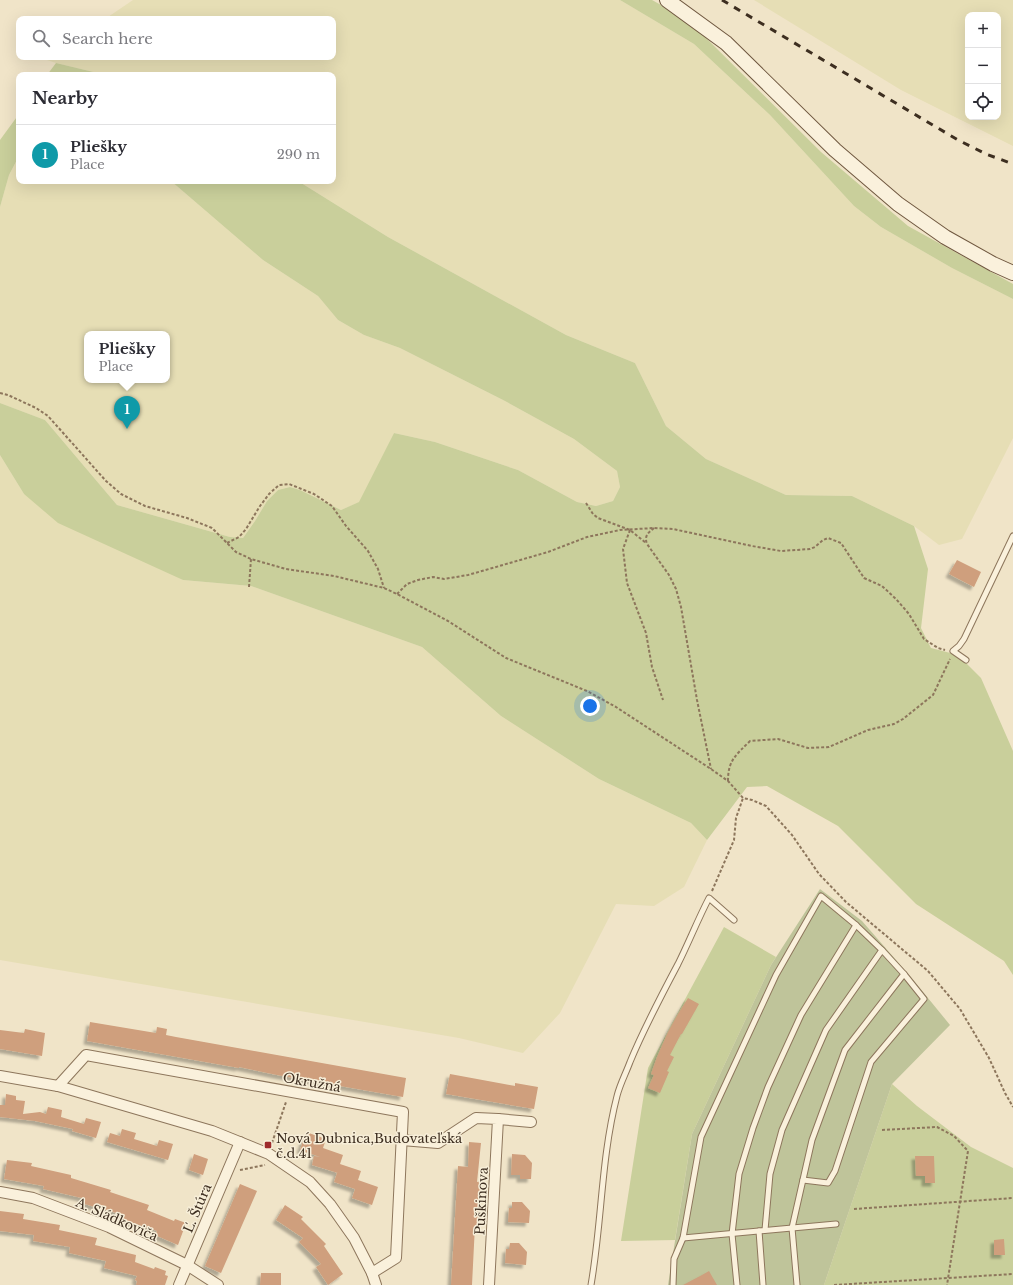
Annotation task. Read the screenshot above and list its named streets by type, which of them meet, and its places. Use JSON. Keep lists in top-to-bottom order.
{
  "streets": {
    "street": [
      "Okružná",
      "Puškinova",
      "Ľ. Štúra",
      "A. Sládkoviča"
    ]
  },
  "crossings": [
    ["Ľ. Štúra", "A. Sládkoviča"]
  ],
  "places": {
    "transit": ["Nová Dubnica,Budovateľská č.d.41"]
  },
  "page": {
    "map_buttons": ["+", "−"],
    "search": "Search here",
    "heading": "Nearby",
    "list": [
      {
        "mark": "1",
        "name": "Pliešky",
        "note": "Place",
        "value": "290 m"
      }
    ],
    "popup": ["Pliešky", "Place"],
    "pins": "1"
  }
}
